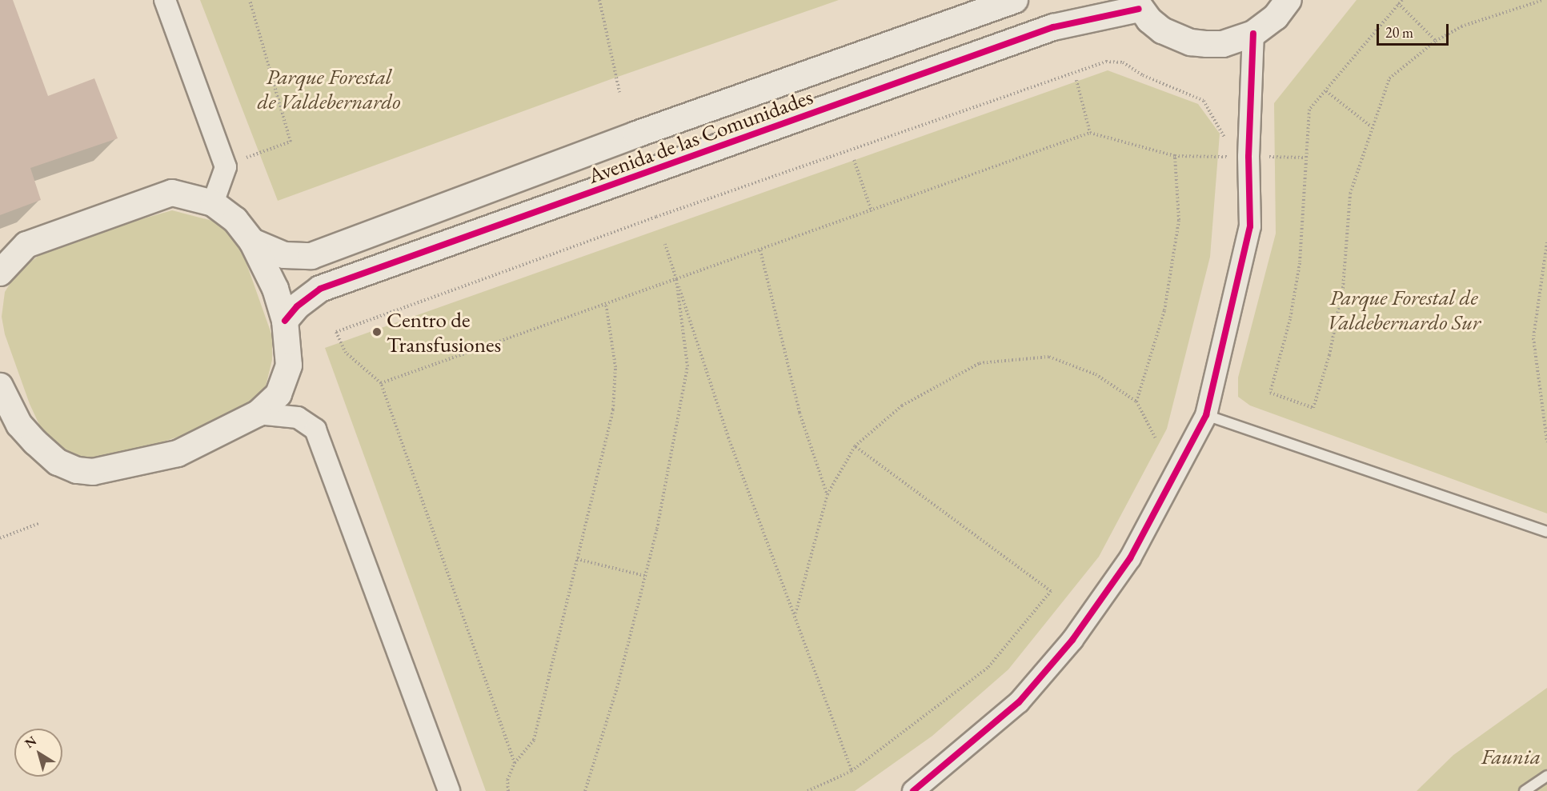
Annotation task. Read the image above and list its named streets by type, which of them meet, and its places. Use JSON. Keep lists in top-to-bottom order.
{
  "streets": {
    "street": ["Avenida de las Comunidades"]
  },
  "parks": ["Parque Forestal de Valdebernardo", "Parque Forestal de Valdebernardo Sur", "Faunia"],
  "places": ["Centro de Transfusiones"],
  "scale_bar": "20 m",
  "north": "top left"
}
